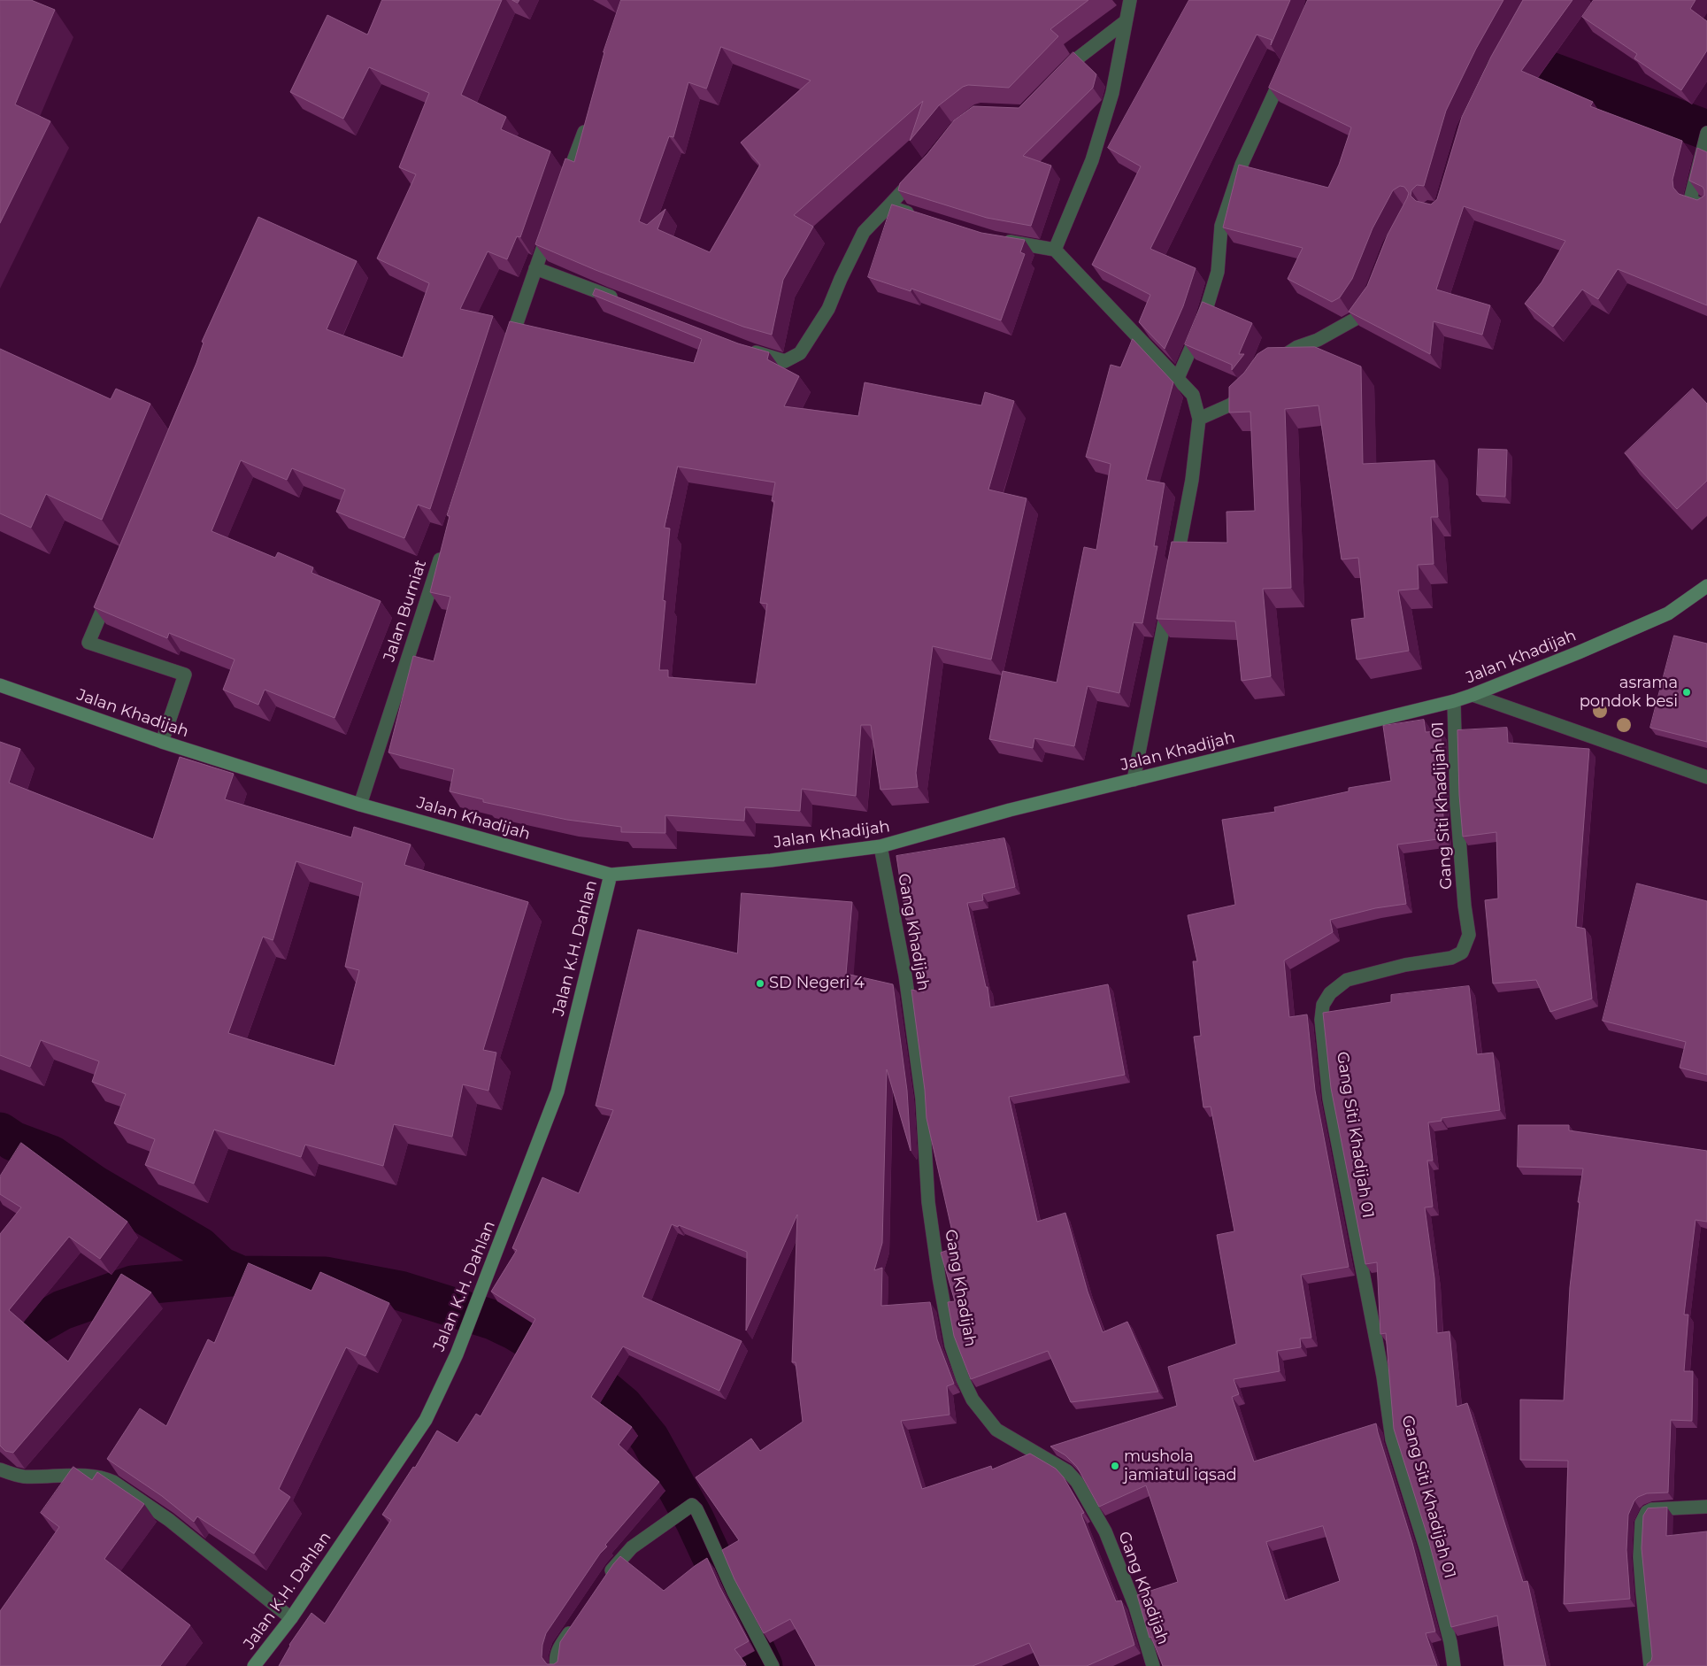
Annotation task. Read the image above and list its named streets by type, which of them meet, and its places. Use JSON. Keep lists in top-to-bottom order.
{
  "streets": {
    "street": [
      "Jalan Burniat",
      "Jalan Khadijah",
      "Gang Siti Khadijah 01",
      "Gang Khadijah",
      "Jalan K.H. Dahlan"
    ]
  },
  "crossings": [
    ["Jalan Burniat", "Jalan Khadijah"],
    ["Jalan Khadijah", "Gang Siti Khadijah 01"],
    ["Jalan Khadijah", "Gang Khadijah"],
    ["Jalan Khadijah", "Jalan K.H. Dahlan"]
  ],
  "places": ["asrama pondok besi", "SD Negeri 4", "mushola jamiatul iqsad"]
}
